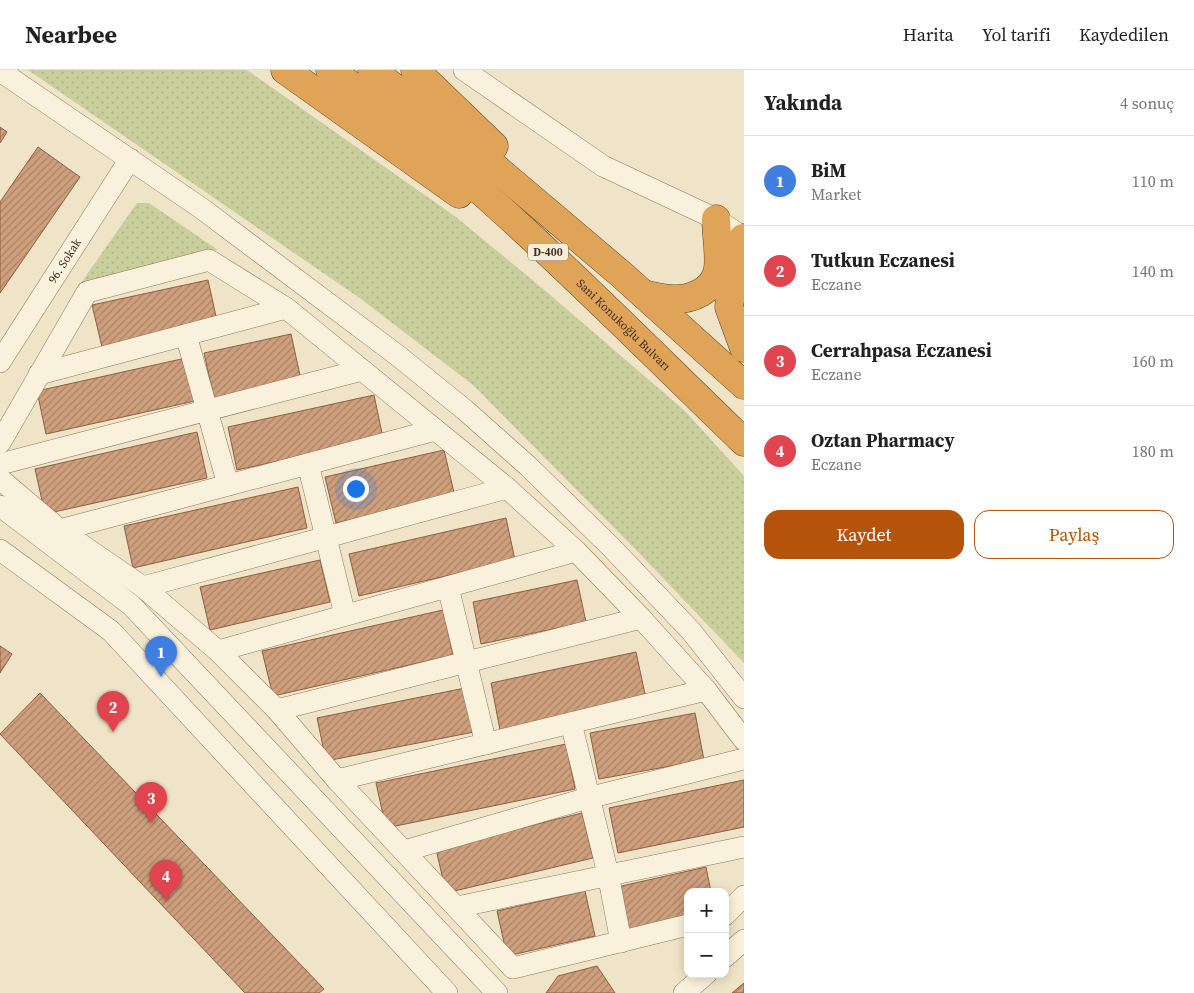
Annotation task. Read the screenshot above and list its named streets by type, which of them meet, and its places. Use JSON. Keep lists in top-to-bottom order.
{
  "streets": {
    "highway": ["D-400", "Sani Konukoğlu Bulvarı"],
    "street": ["96. Sokak"]
  },
  "page": {
    "header": "Nearbee",
    "nav": ["Harita", "Yol tarifi", "Kaydedilen"],
    "heading": ["Yakında", "4 sonuç"],
    "list": [
      {
        "mark": "1",
        "name": "BiM",
        "note": "Market",
        "value": "110 m"
      },
      {
        "mark": "2",
        "name": "Tutkun Eczanesi",
        "note": "Eczane",
        "value": "140 m"
      },
      {
        "mark": "3",
        "name": "Cerrahpasa Eczanesi",
        "note": "Eczane",
        "value": "160 m"
      },
      {
        "mark": "4",
        "name": "Oztan Pharmacy",
        "note": "Eczane",
        "value": "180 m"
      }
    ],
    "buttons": ["Kaydet", "Paylaş"],
    "pins": [
      "1",
      "2",
      "3",
      "4"
    ],
    "map_buttons": ["+", "−"]
  }
}
